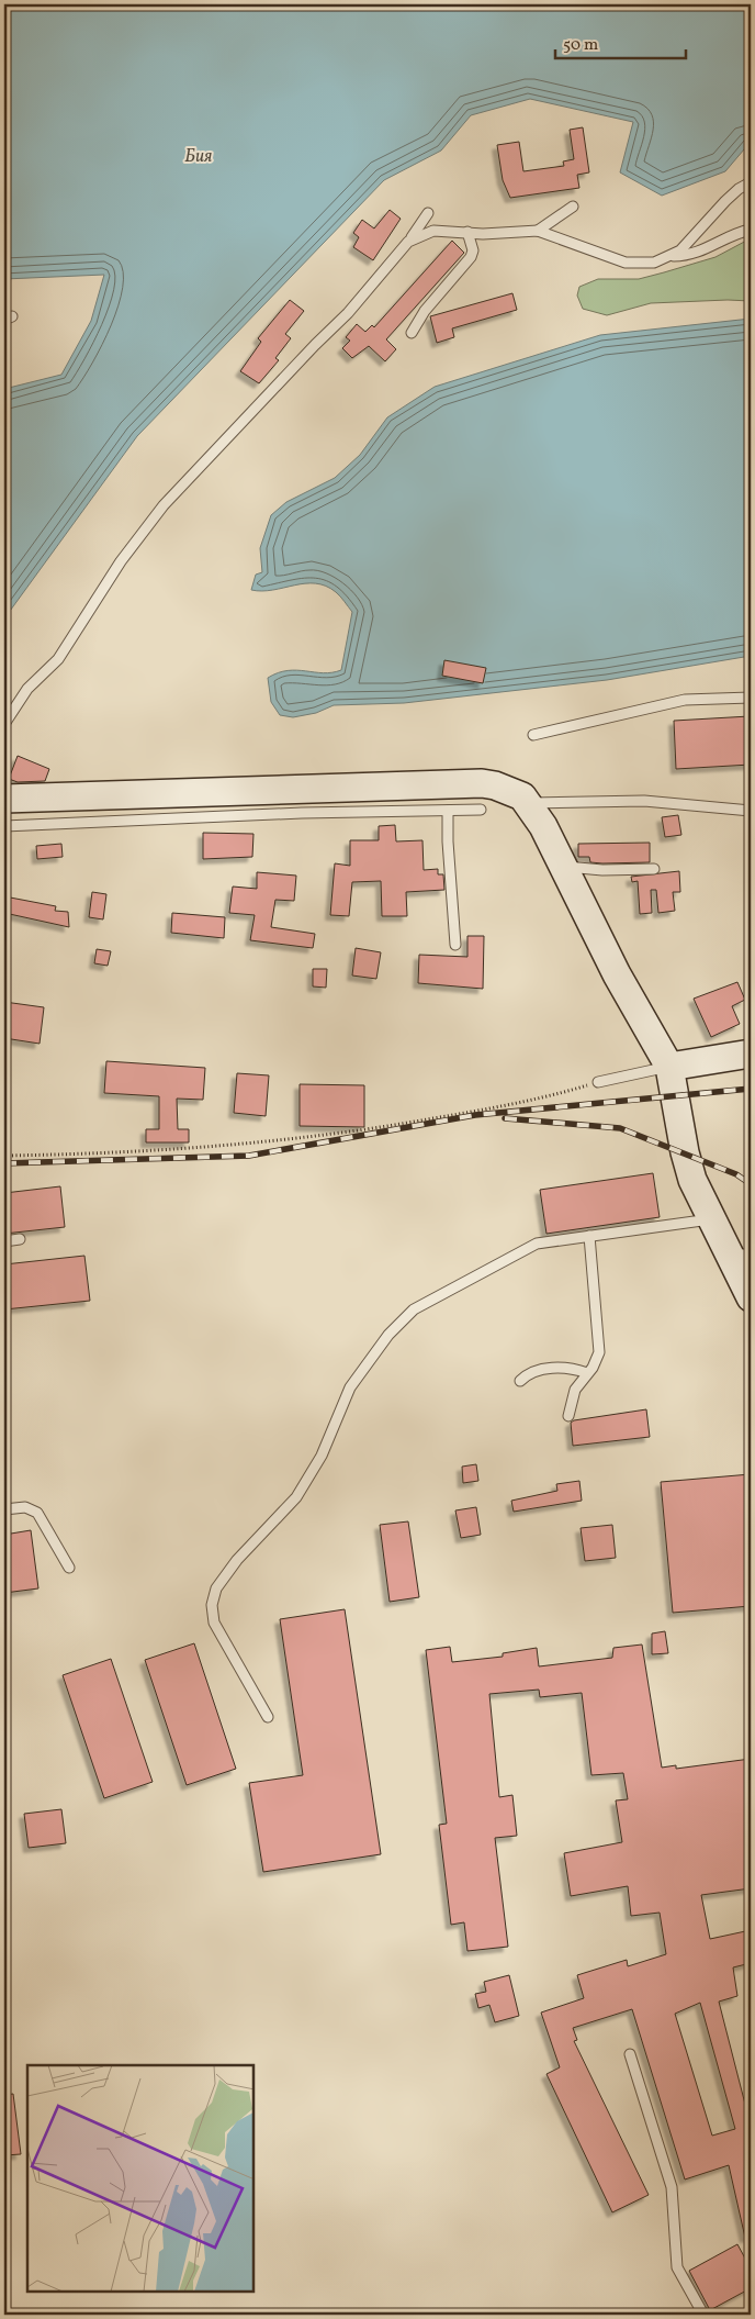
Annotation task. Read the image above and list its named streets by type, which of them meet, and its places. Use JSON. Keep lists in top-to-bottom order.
{
  "water": ["Бия"],
  "scale_bar": "50 m"
}
